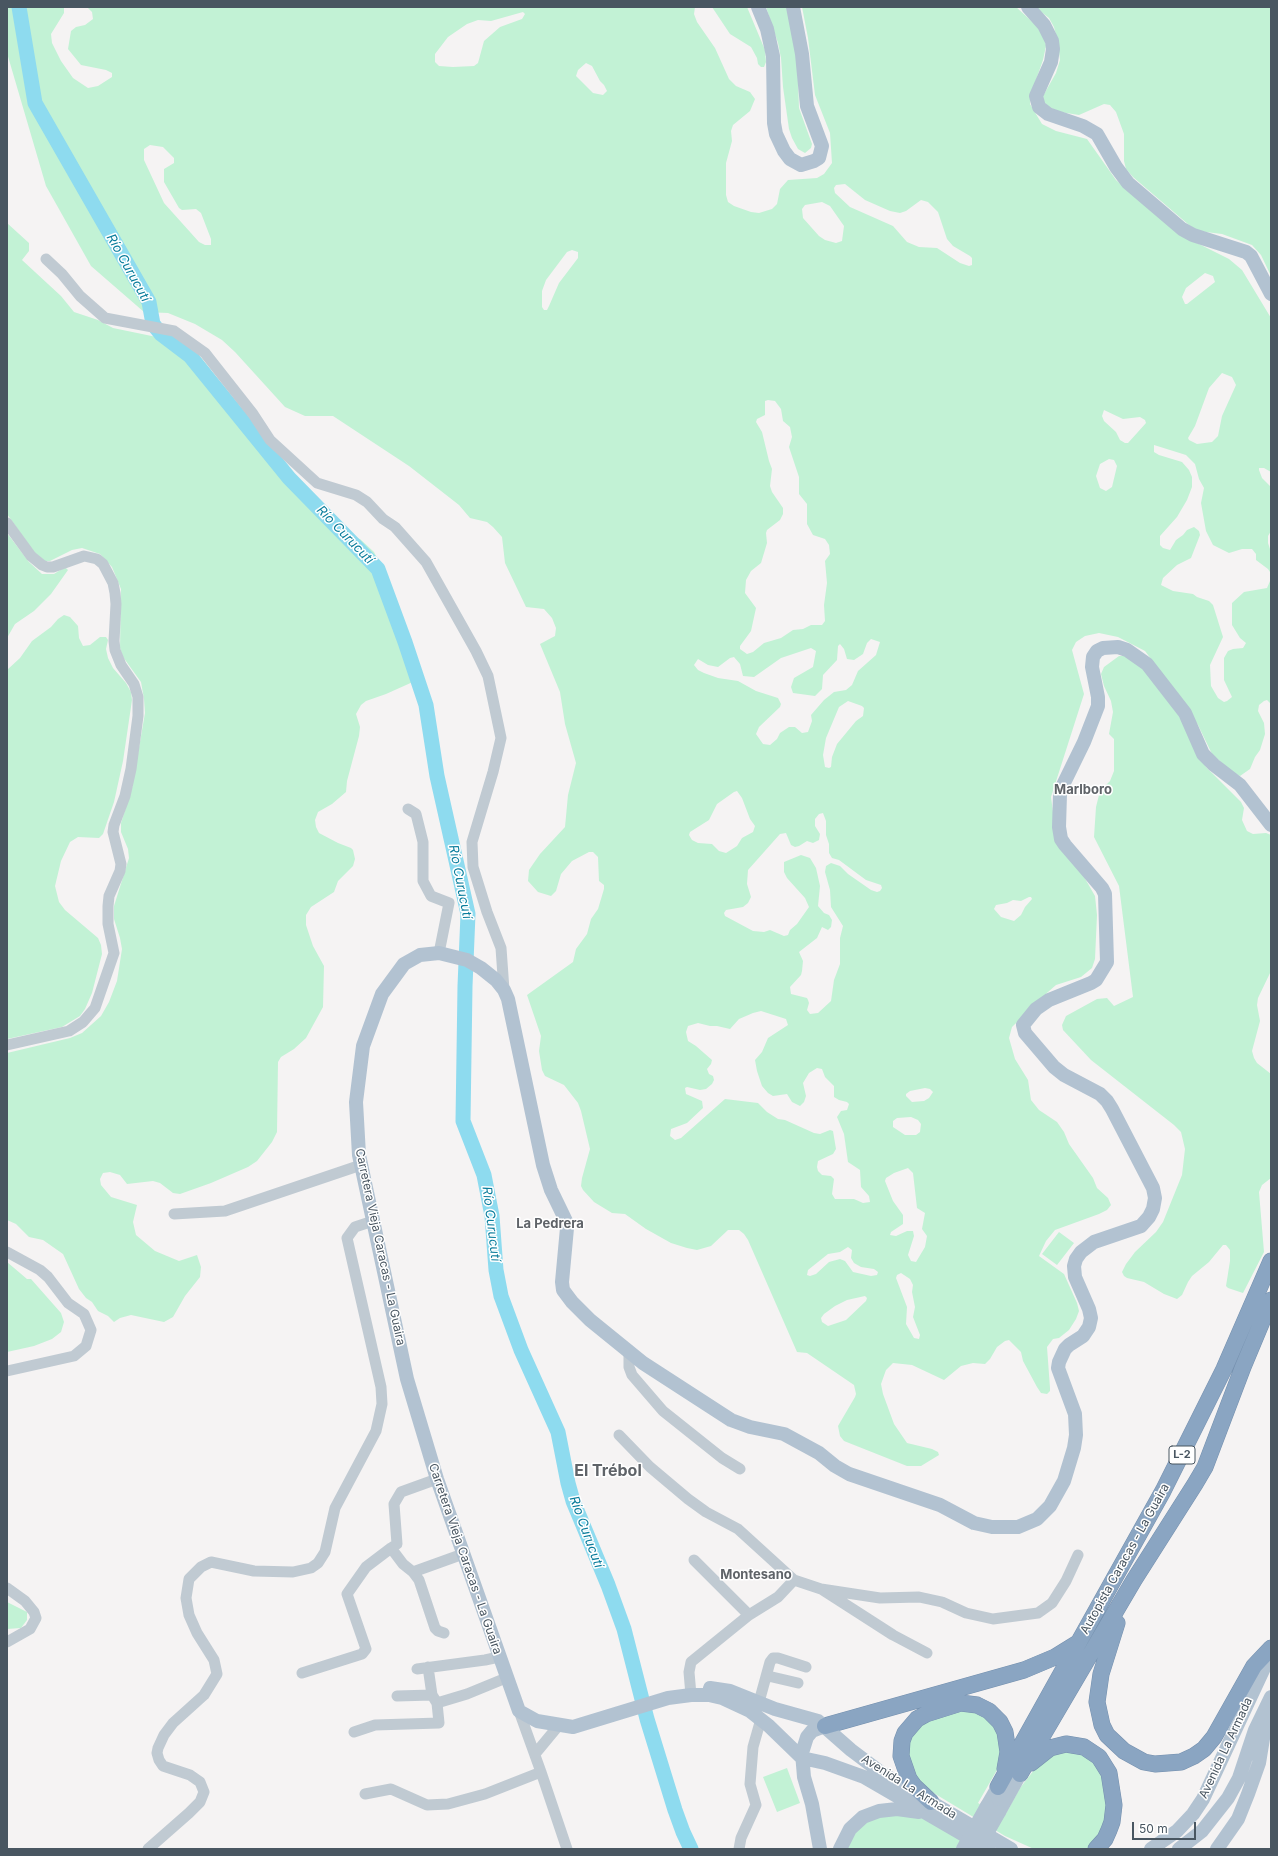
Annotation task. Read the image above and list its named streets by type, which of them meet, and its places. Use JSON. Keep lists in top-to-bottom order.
{
  "streets": {
    "highway": ["L-2", "Autopista Caracas - La Guaira"],
    "main road": ["Carretera Vieja Caracas - La Guaira", "Avenida La Armada"]
  },
  "crossings": [
    ["Carretera Vieja Caracas - La Guaira", "Avenida La Armada"],
    ["L-2", "Autopista Caracas - La Guaira"]
  ],
  "districts": [
    "Marlboro",
    "La Pedrera",
    "El Trébol",
    "Montesano"
  ],
  "water": ["Río Curucutí"],
  "scale_bar": "50 m"
}
